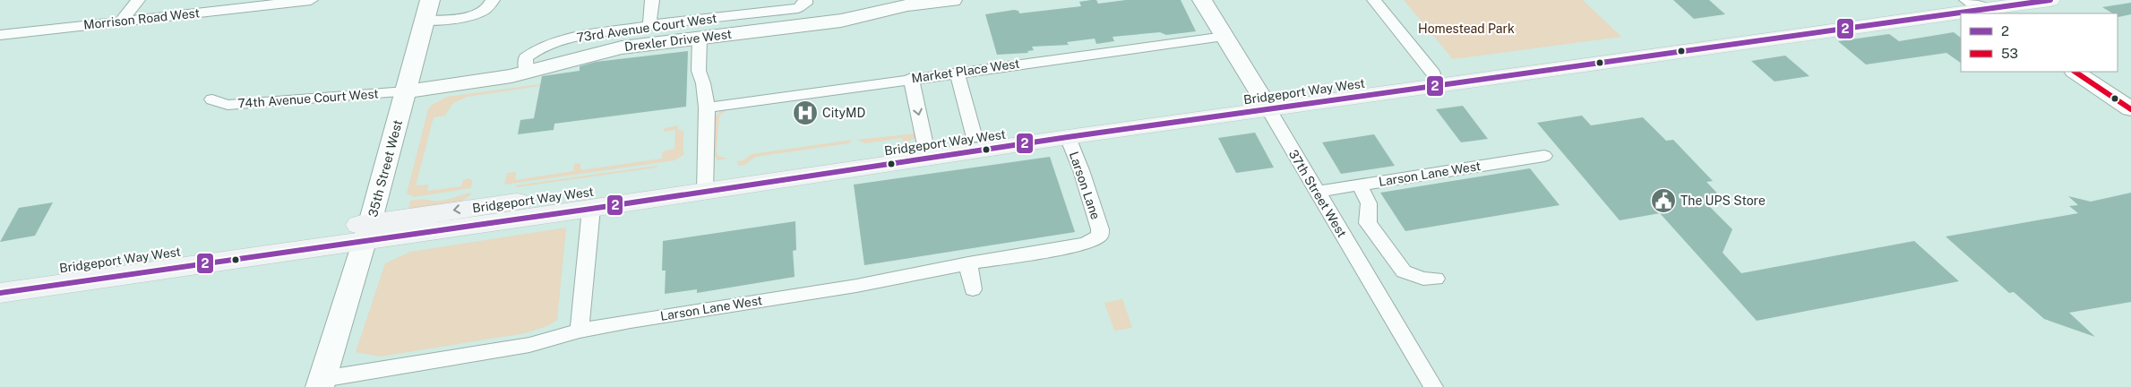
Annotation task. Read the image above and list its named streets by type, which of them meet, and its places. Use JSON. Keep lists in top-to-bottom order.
{
  "streets": {
    "main road": ["Bridgeport Way West"],
    "street": [
      "Morrison Road West",
      "73rd Avenue Court West",
      "Drexler Drive West",
      "Market Place West",
      "74th Avenue Court West",
      "35th Street West",
      "Larson Lane West",
      "Larson Lane",
      "37th Street West"
    ]
  },
  "crossings": [
    ["73rd Avenue Court West", "Drexler Drive West"],
    ["Drexler Drive West", "74th Avenue Court West"],
    ["Drexler Drive West", "35th Street West"],
    ["Market Place West", "37th Street West"],
    ["Bridgeport Way West", "35th Street West"],
    ["Bridgeport Way West", "Larson Lane"],
    ["Bridgeport Way West", "37th Street West"],
    ["74th Avenue Court West", "35th Street West"],
    ["35th Street West", "Larson Lane West"],
    ["Larson Lane West", "Larson Lane"],
    ["Larson Lane West", "37th Street West"]
  ],
  "parks": ["Homestead Park"],
  "places": {
    "hospital": ["CityMD"],
    "public building": ["The UPS Store"]
  },
  "lines": ["transit line 2", "transit line 53"],
  "legend": ["2", "53"]
}
